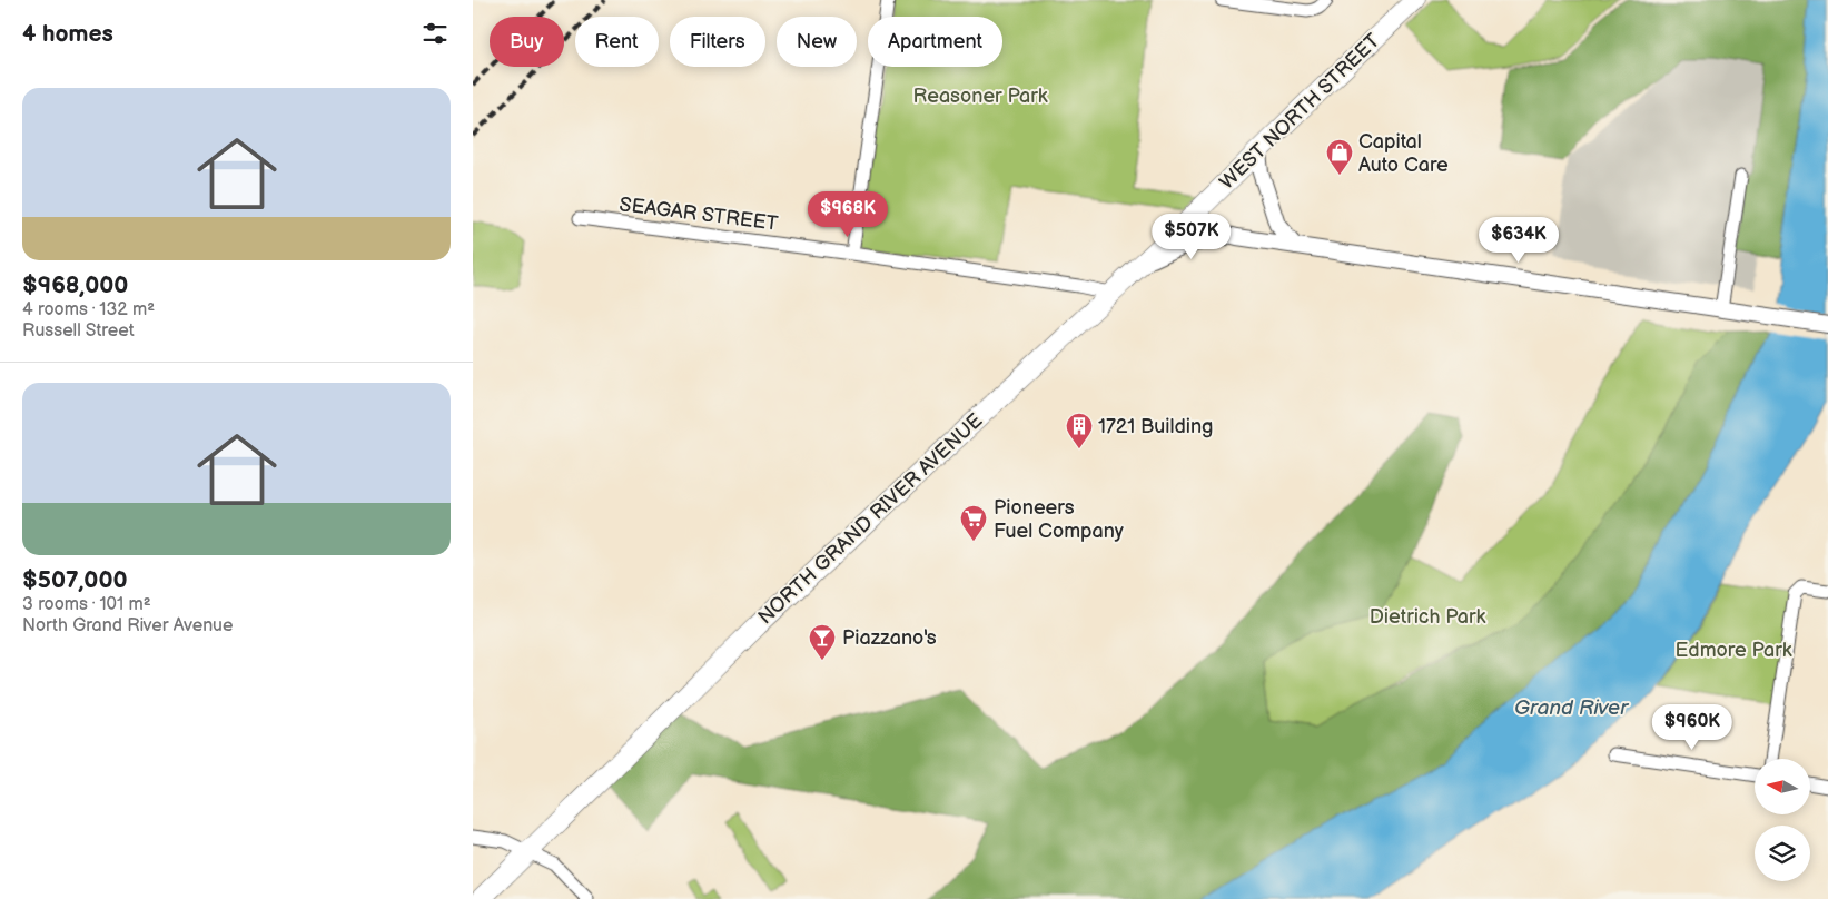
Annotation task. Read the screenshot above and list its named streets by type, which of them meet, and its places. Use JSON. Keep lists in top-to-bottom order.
{
  "streets": {
    "main road": ["WEST NORTH STREET", "NORTH GRAND RIVER AVENUE"],
    "street": ["SEAGAR STREET"]
  },
  "crossings": [
    ["WEST NORTH STREET", "NORTH GRAND RIVER AVENUE"],
    ["SEAGAR STREET", "NORTH GRAND RIVER AVENUE"]
  ],
  "water": ["Grand River"],
  "parks": ["Reasoner Park", "Dietrich Park", "Edmore Park"],
  "places": {
    "shop": ["Capital Auto Care"],
    "building": ["1721 Building"],
    "supermarket": ["Pioneers Fuel Company"],
    "bar": ["Piazzano's"]
  },
  "north": "left",
  "page": {
    "heading": "4 homes",
    "chip": [
      "Buy",
      "Rent",
      "Filters",
      "New",
      "Apartment"
    ],
    "list": [
      {
        "name": "$968,000",
        "note": "4 rooms · 132 m² · Russell Street"
      },
      {
        "name": "$507,000",
        "note": "3 rooms · 101 m² · North Grand River Avenue"
      }
    ],
    "price": [
      "$968K",
      "$507K",
      "$634K",
      "$960K"
    ]
  }
}
